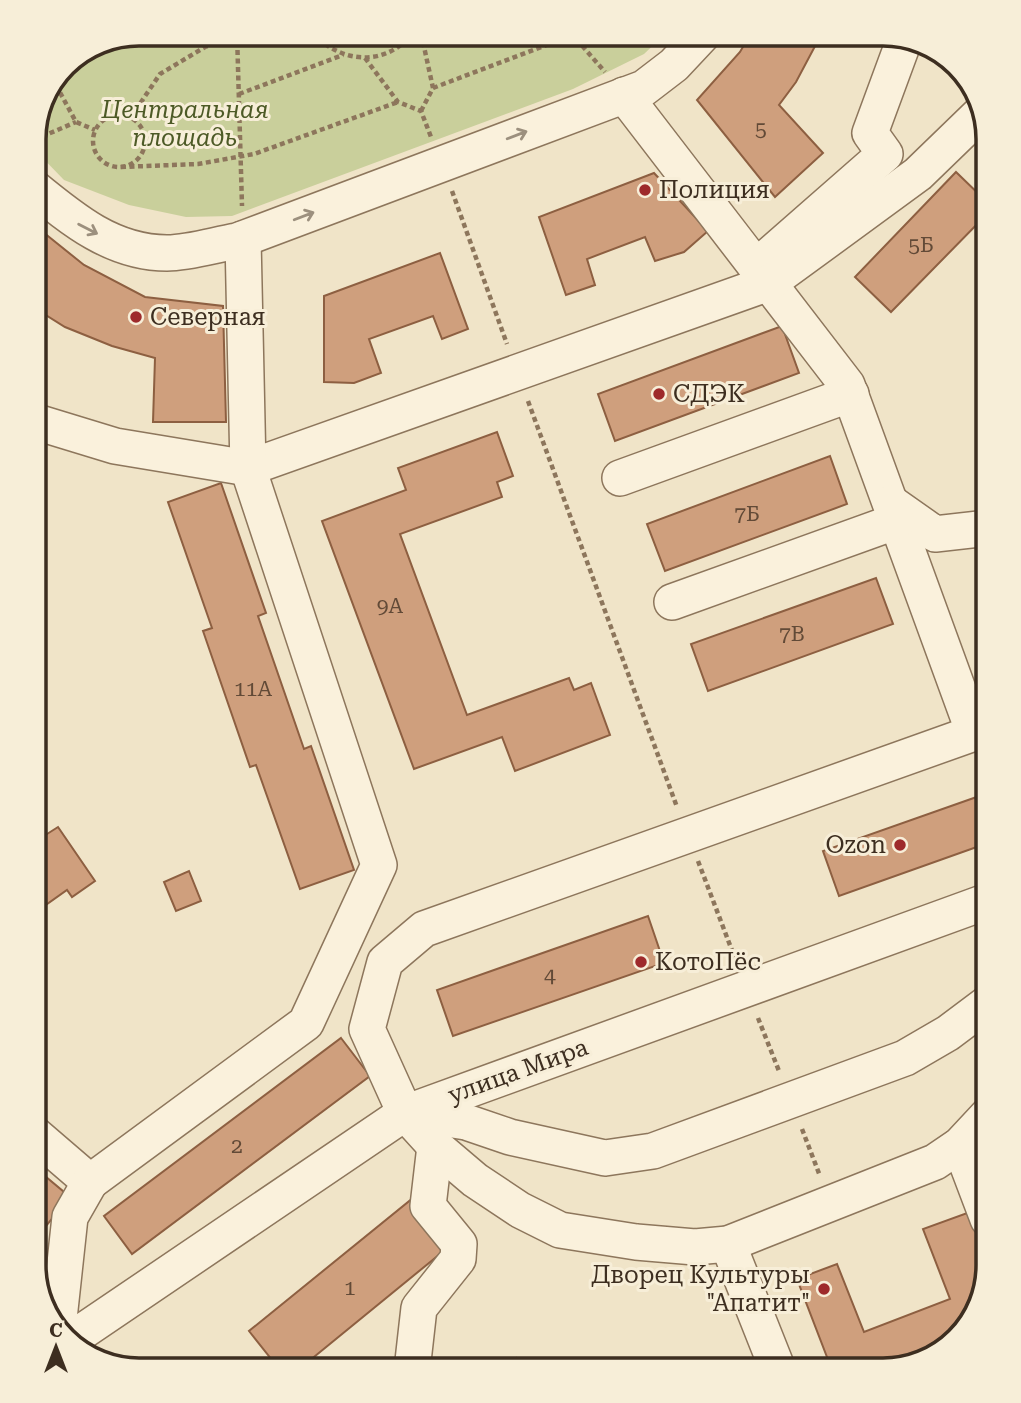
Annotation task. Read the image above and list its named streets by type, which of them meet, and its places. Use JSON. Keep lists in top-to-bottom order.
{
  "streets": {
    "street": ["улица Мира"]
  },
  "parks": ["Центральная площадь"],
  "places": [
    "Полиция",
    "Северная",
    "СДЭК",
    "Ozon",
    "КотоПёс",
    "Дворец Культуры \"Апатит\""
  ],
  "house_numbers": [
    "5",
    "5Б",
    "7Б",
    "9А",
    "7В",
    "11А",
    "4",
    "2",
    "1"
  ],
  "north": "top"
}
